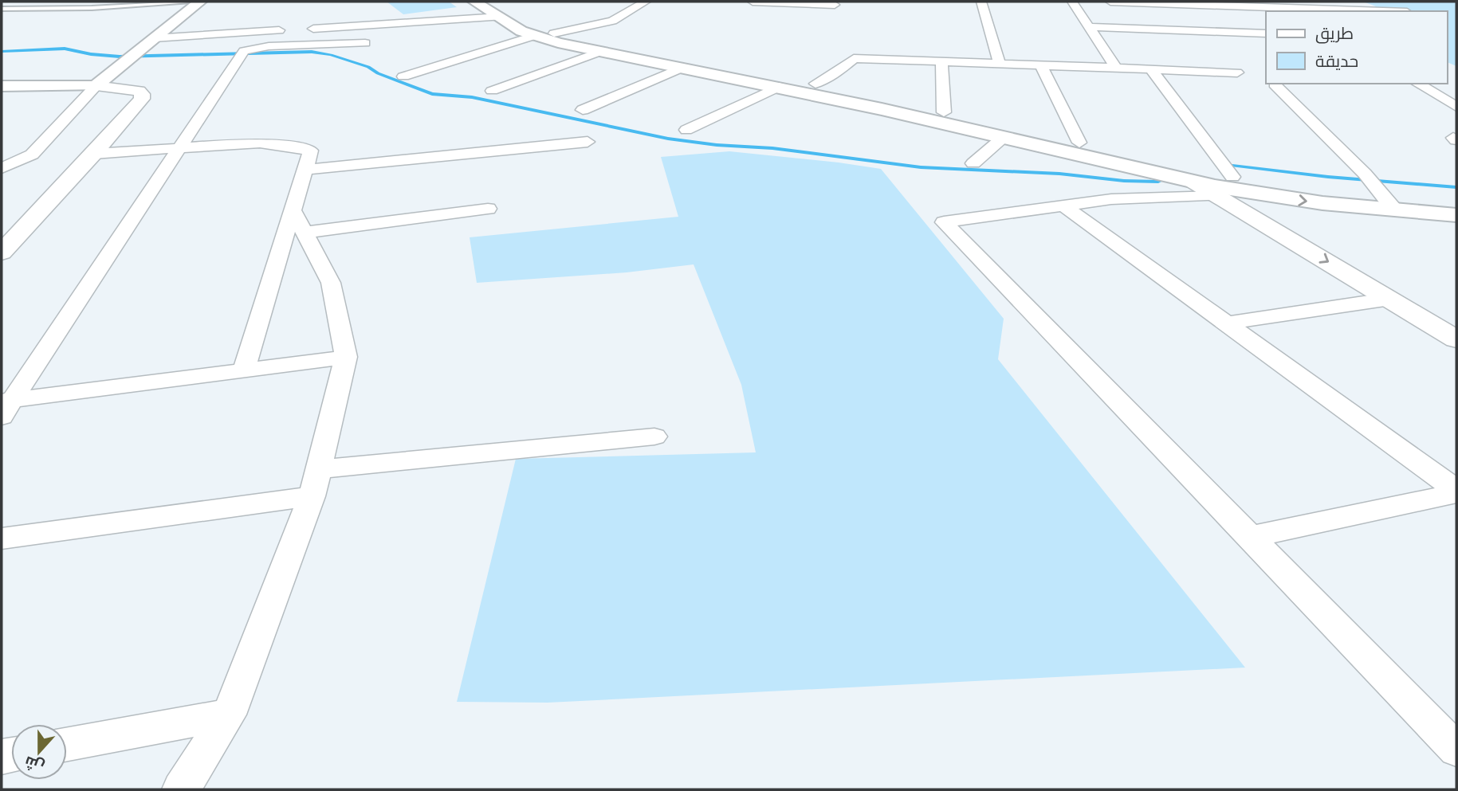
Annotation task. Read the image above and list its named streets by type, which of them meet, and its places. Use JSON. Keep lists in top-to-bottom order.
{
  "legend": ["طريق", "حديقة"],
  "north": "bottom"
}
